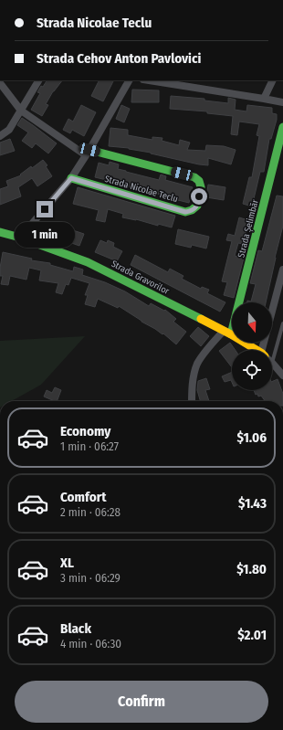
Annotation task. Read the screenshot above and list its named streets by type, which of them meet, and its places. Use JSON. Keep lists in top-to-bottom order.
{
  "streets": {
    "street": ["Strada Nicolae Teclu", "Strada Șelimbăr", "Strada Gravorilor"]
  },
  "crossings": [
    ["Strada Șelimbăr", "Strada Gravorilor"]
  ],
  "north": "bottom",
  "page": {
    "banner": ["Strada Nicolae Teclu", "Strada Cehov Anton Pavlovici"],
    "bubble": "1 min",
    "list": [
      {
        "name": "Economy",
        "note": "1 min · 06:27",
        "value": "$1.06"
      },
      {
        "name": "Comfort",
        "note": "2 min · 06:28",
        "value": "$1.43"
      },
      {
        "name": "XL",
        "note": "3 min · 06:29",
        "value": "$1.80"
      },
      {
        "name": "Black",
        "note": "4 min · 06:30",
        "value": "$2.01"
      }
    ],
    "buttons": "Confirm"
  }
}
